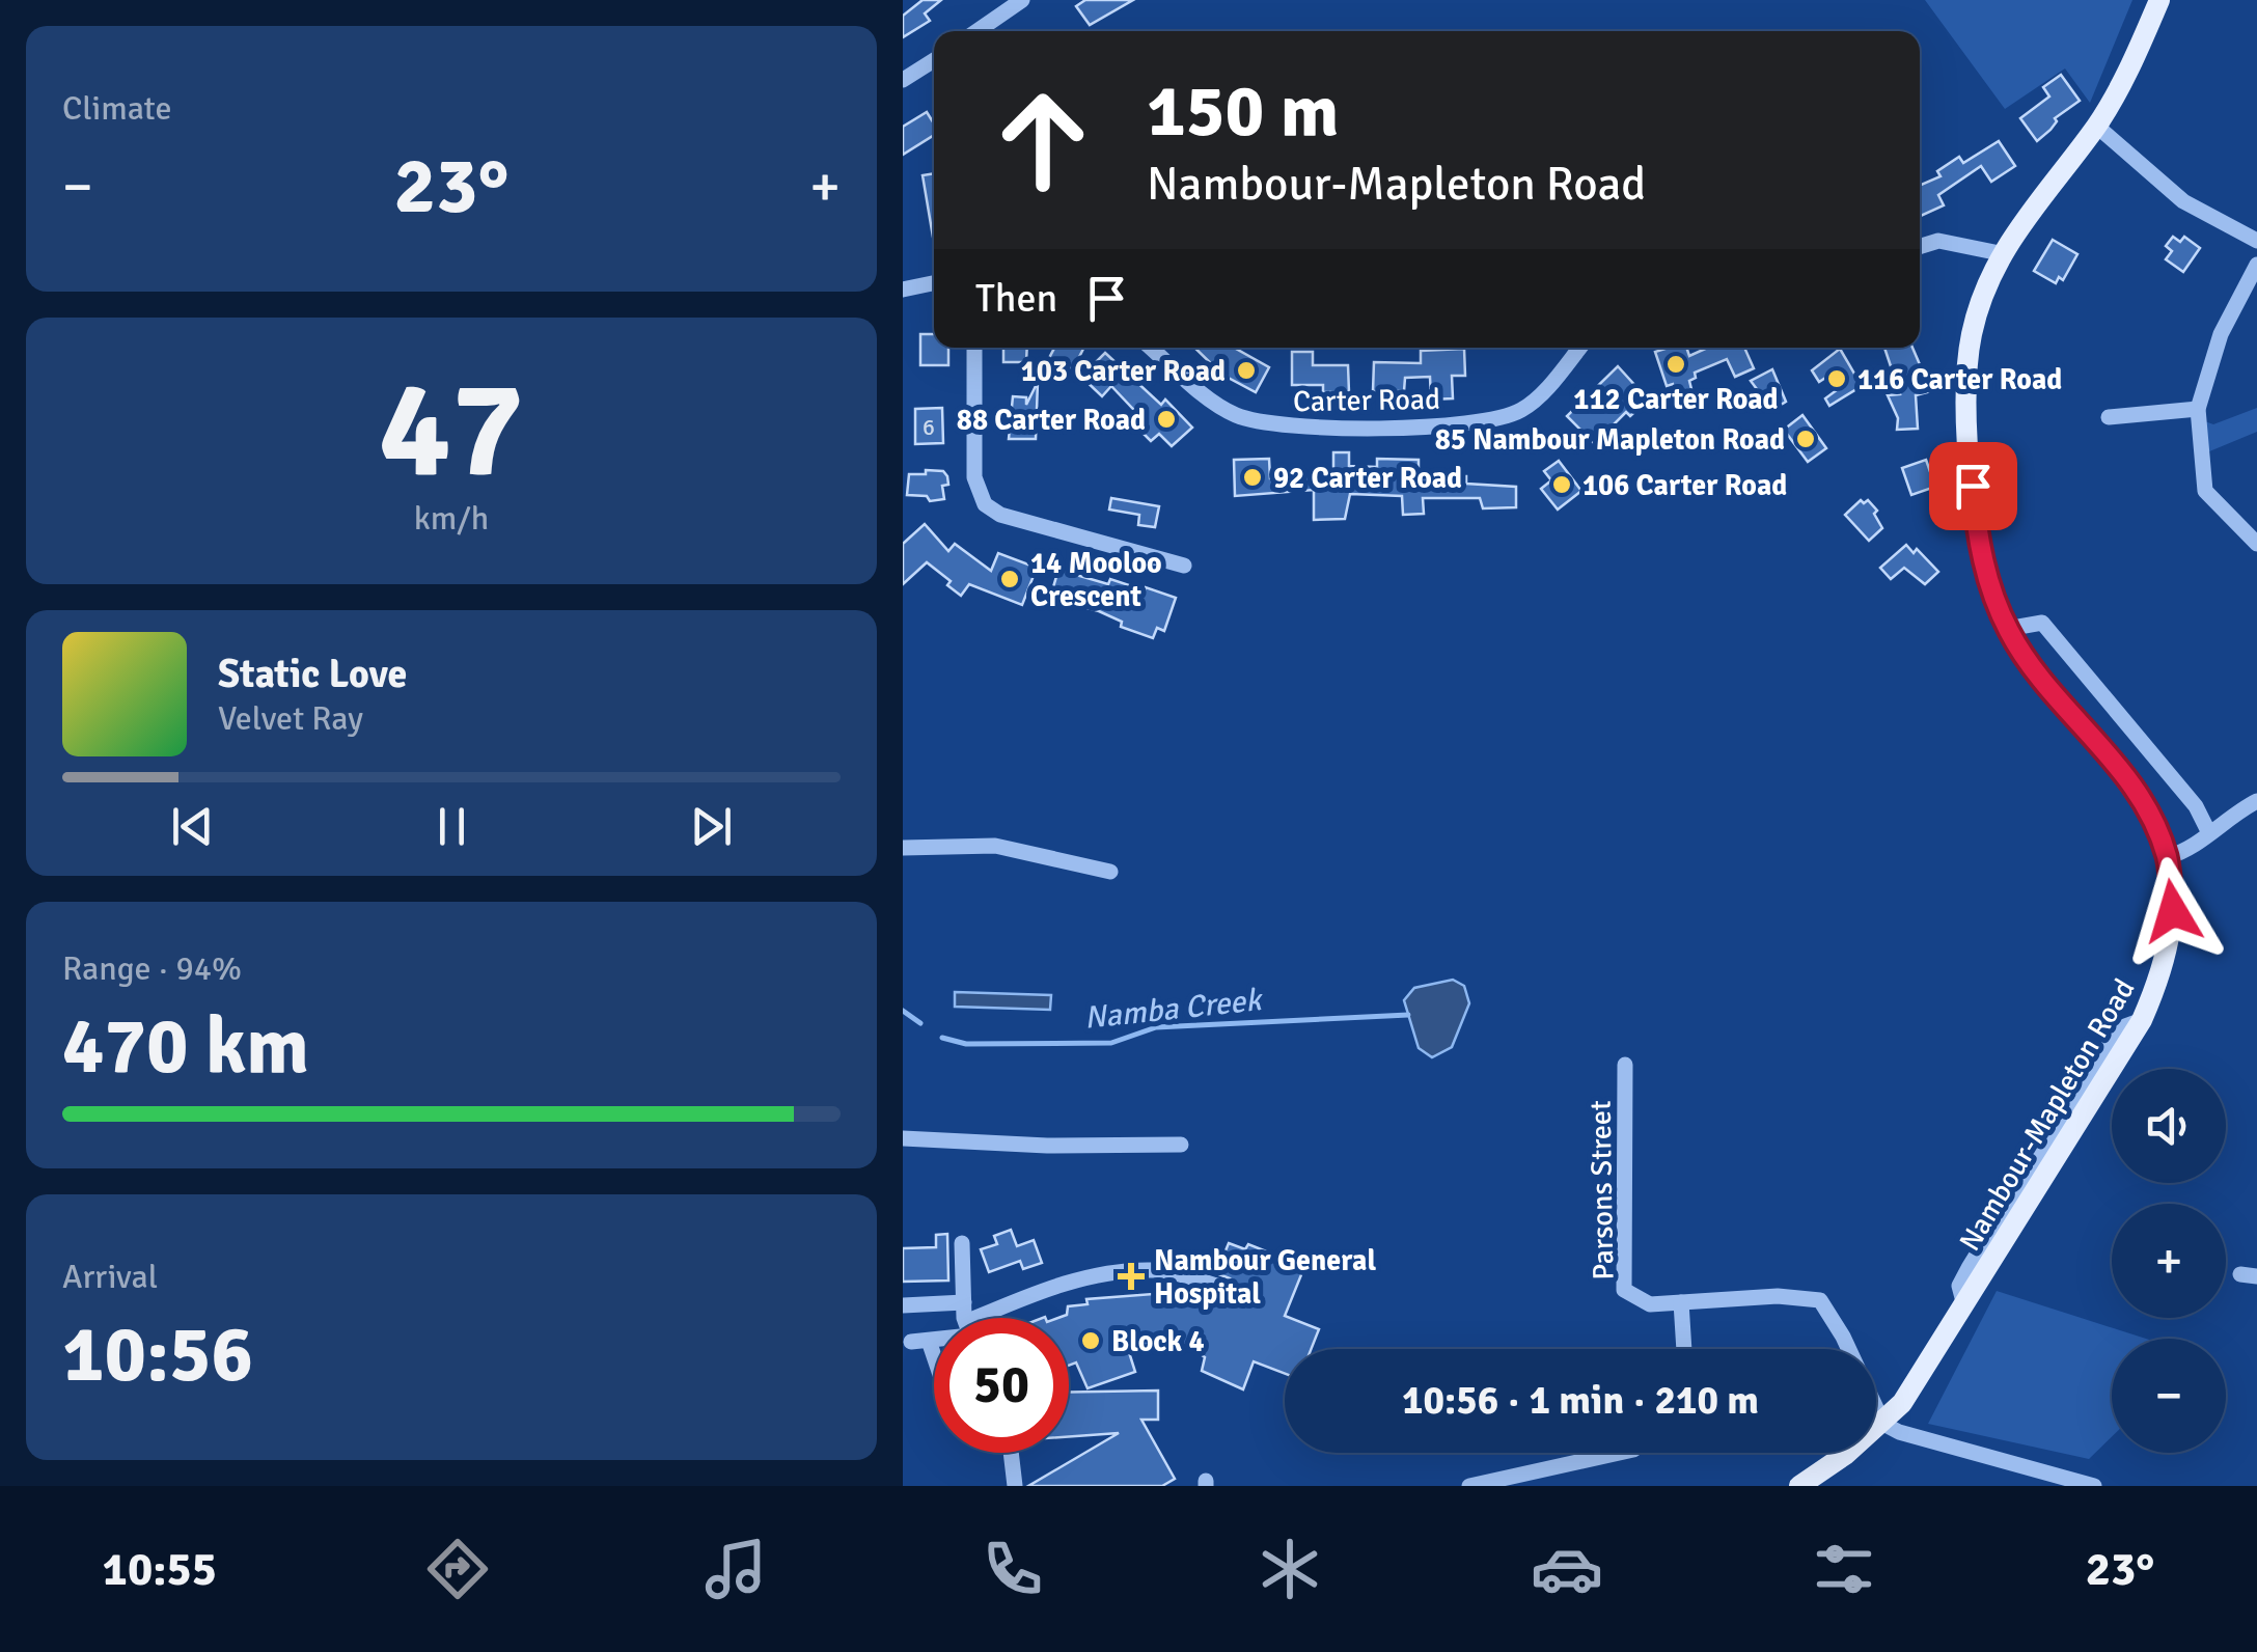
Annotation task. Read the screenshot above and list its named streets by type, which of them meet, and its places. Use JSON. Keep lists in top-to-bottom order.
{
  "streets": {
    "main road": ["Nambour-Mapleton Road"],
    "street": ["Carter Road", "Parsons Street"]
  },
  "crossings": [
    ["Nambour-Mapleton Road", "Parsons Street"]
  ],
  "water": ["Namba Creek"],
  "places": {
    "other": [
      "112 Carter Road",
      "103 Carter Road",
      "116 Carter Road",
      "88 Carter Road",
      "85 Nambour Mapleton Road",
      "92 Carter Road",
      "106 Carter Road",
      "14 Mooloo Crescent",
      "Block 4"
    ],
    "health": ["Nambour General Hospital"]
  },
  "house_numbers": ["6"],
  "page": {
    "tile": [
      "Climate",
      ["47", "km/h"],
      ["Range · 94%", "470 km"],
      ["Arrival", "10:56"]
    ],
    "turn": ["150 m", "Nambour-Mapleton Road"],
    "heat": ["−", "23°", "+"],
    "then": "Then",
    "song": ["Static Love", "Velvet Ray"],
    "map_buttons": ["+", "−"],
    "limit": "50",
    "trip": "10:56 · 1 min · 210 m",
    "tabs": ["10:55", "23°"]
  }
}
